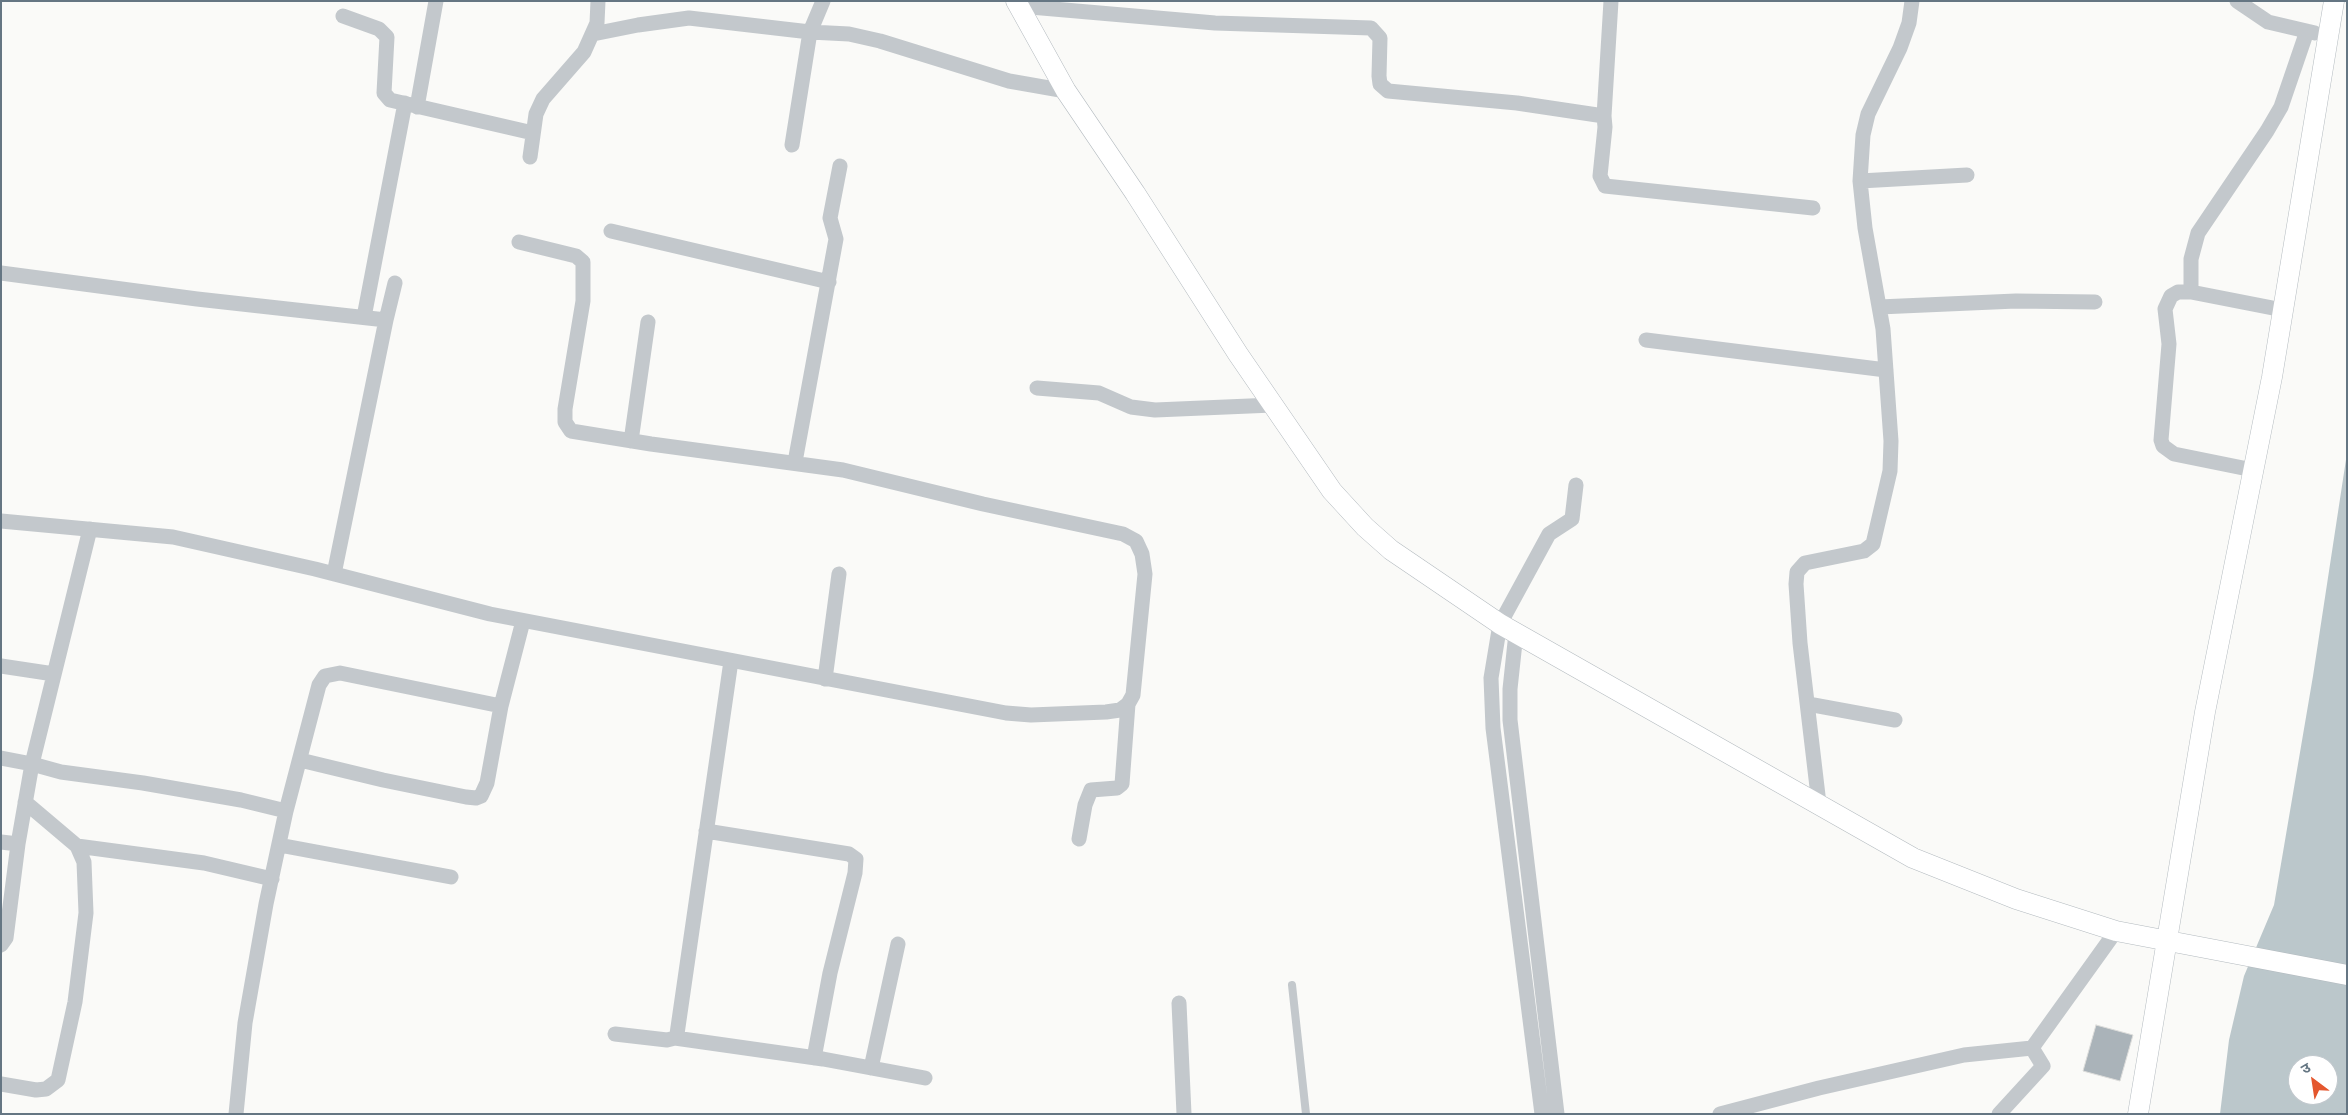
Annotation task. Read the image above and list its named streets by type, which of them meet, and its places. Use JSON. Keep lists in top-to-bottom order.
{
  "north": "top left"
}
